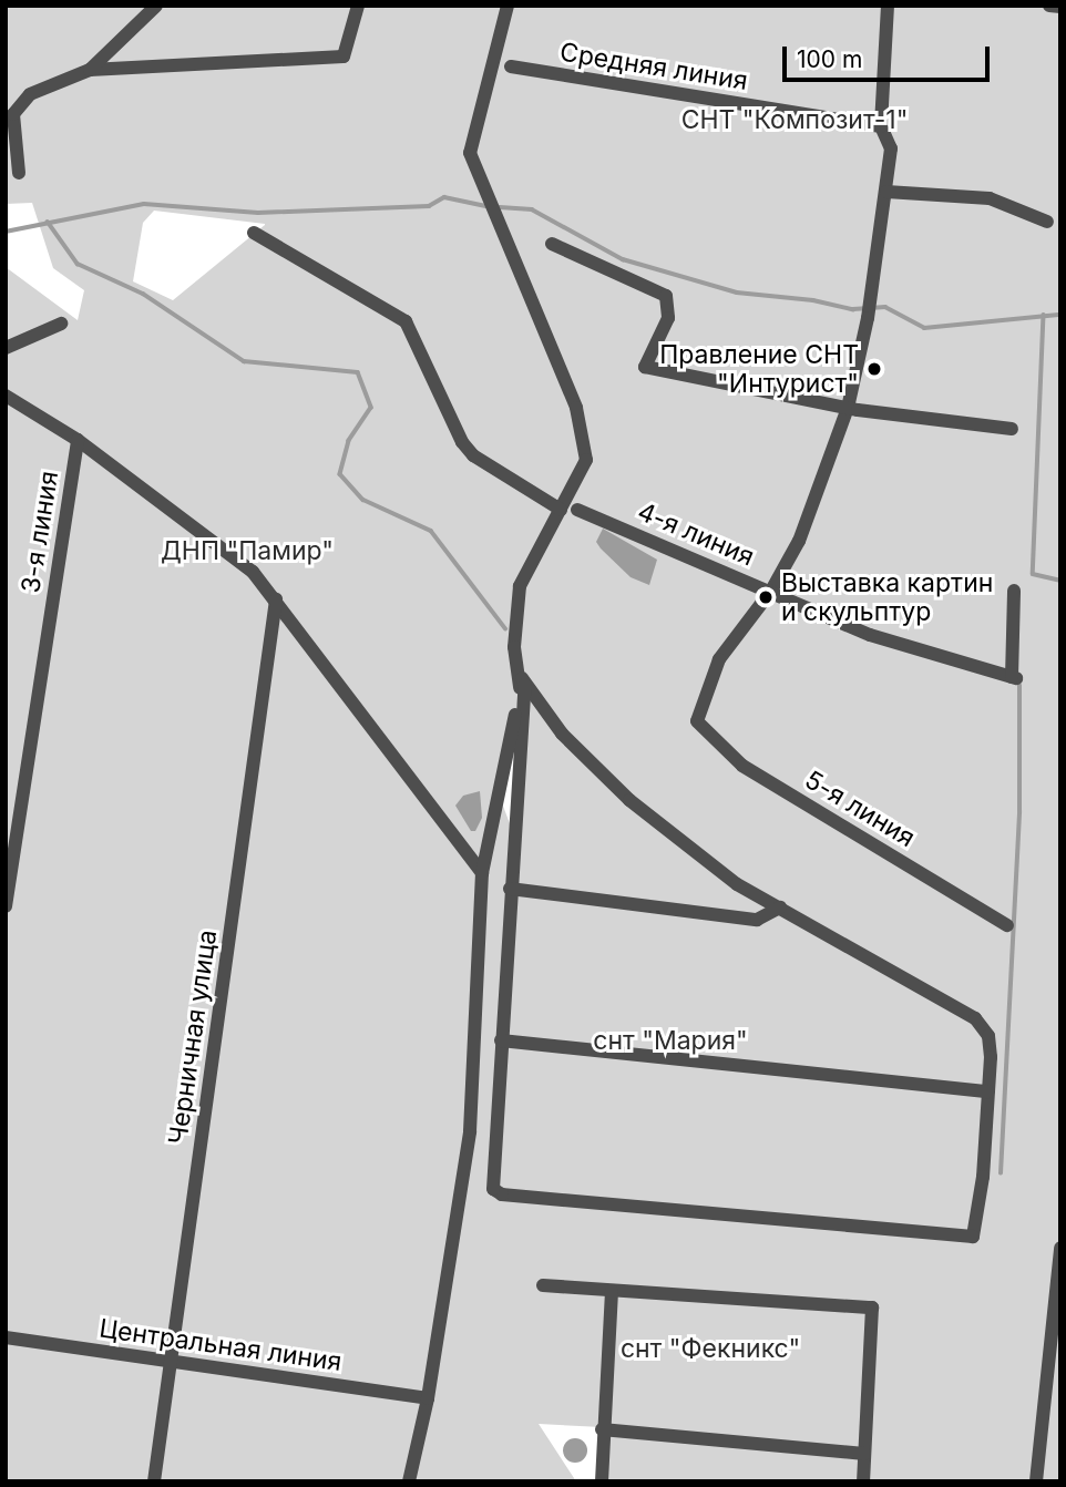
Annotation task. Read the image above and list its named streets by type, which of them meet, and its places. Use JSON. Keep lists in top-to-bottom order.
{
  "streets": {
    "street": [
      "Средняя линия",
      "3-я линия",
      "4-я линия",
      "5-я линия",
      "Черничная улица",
      "Центральная линия"
    ]
  },
  "crossings": [
    ["4-я линия", "5-я линия"],
    ["Черничная улица", "Центральная линия"]
  ],
  "parks": [
    "СНТ \"Композит-1\"",
    "ДНП \"Памир\"",
    "снт \"Мария\"",
    "снт \"Фекникс\""
  ],
  "places": ["Правление СНТ \"Интурист\"", "Выставка картин и скульптур"],
  "scale_bar": "100 m"
}
